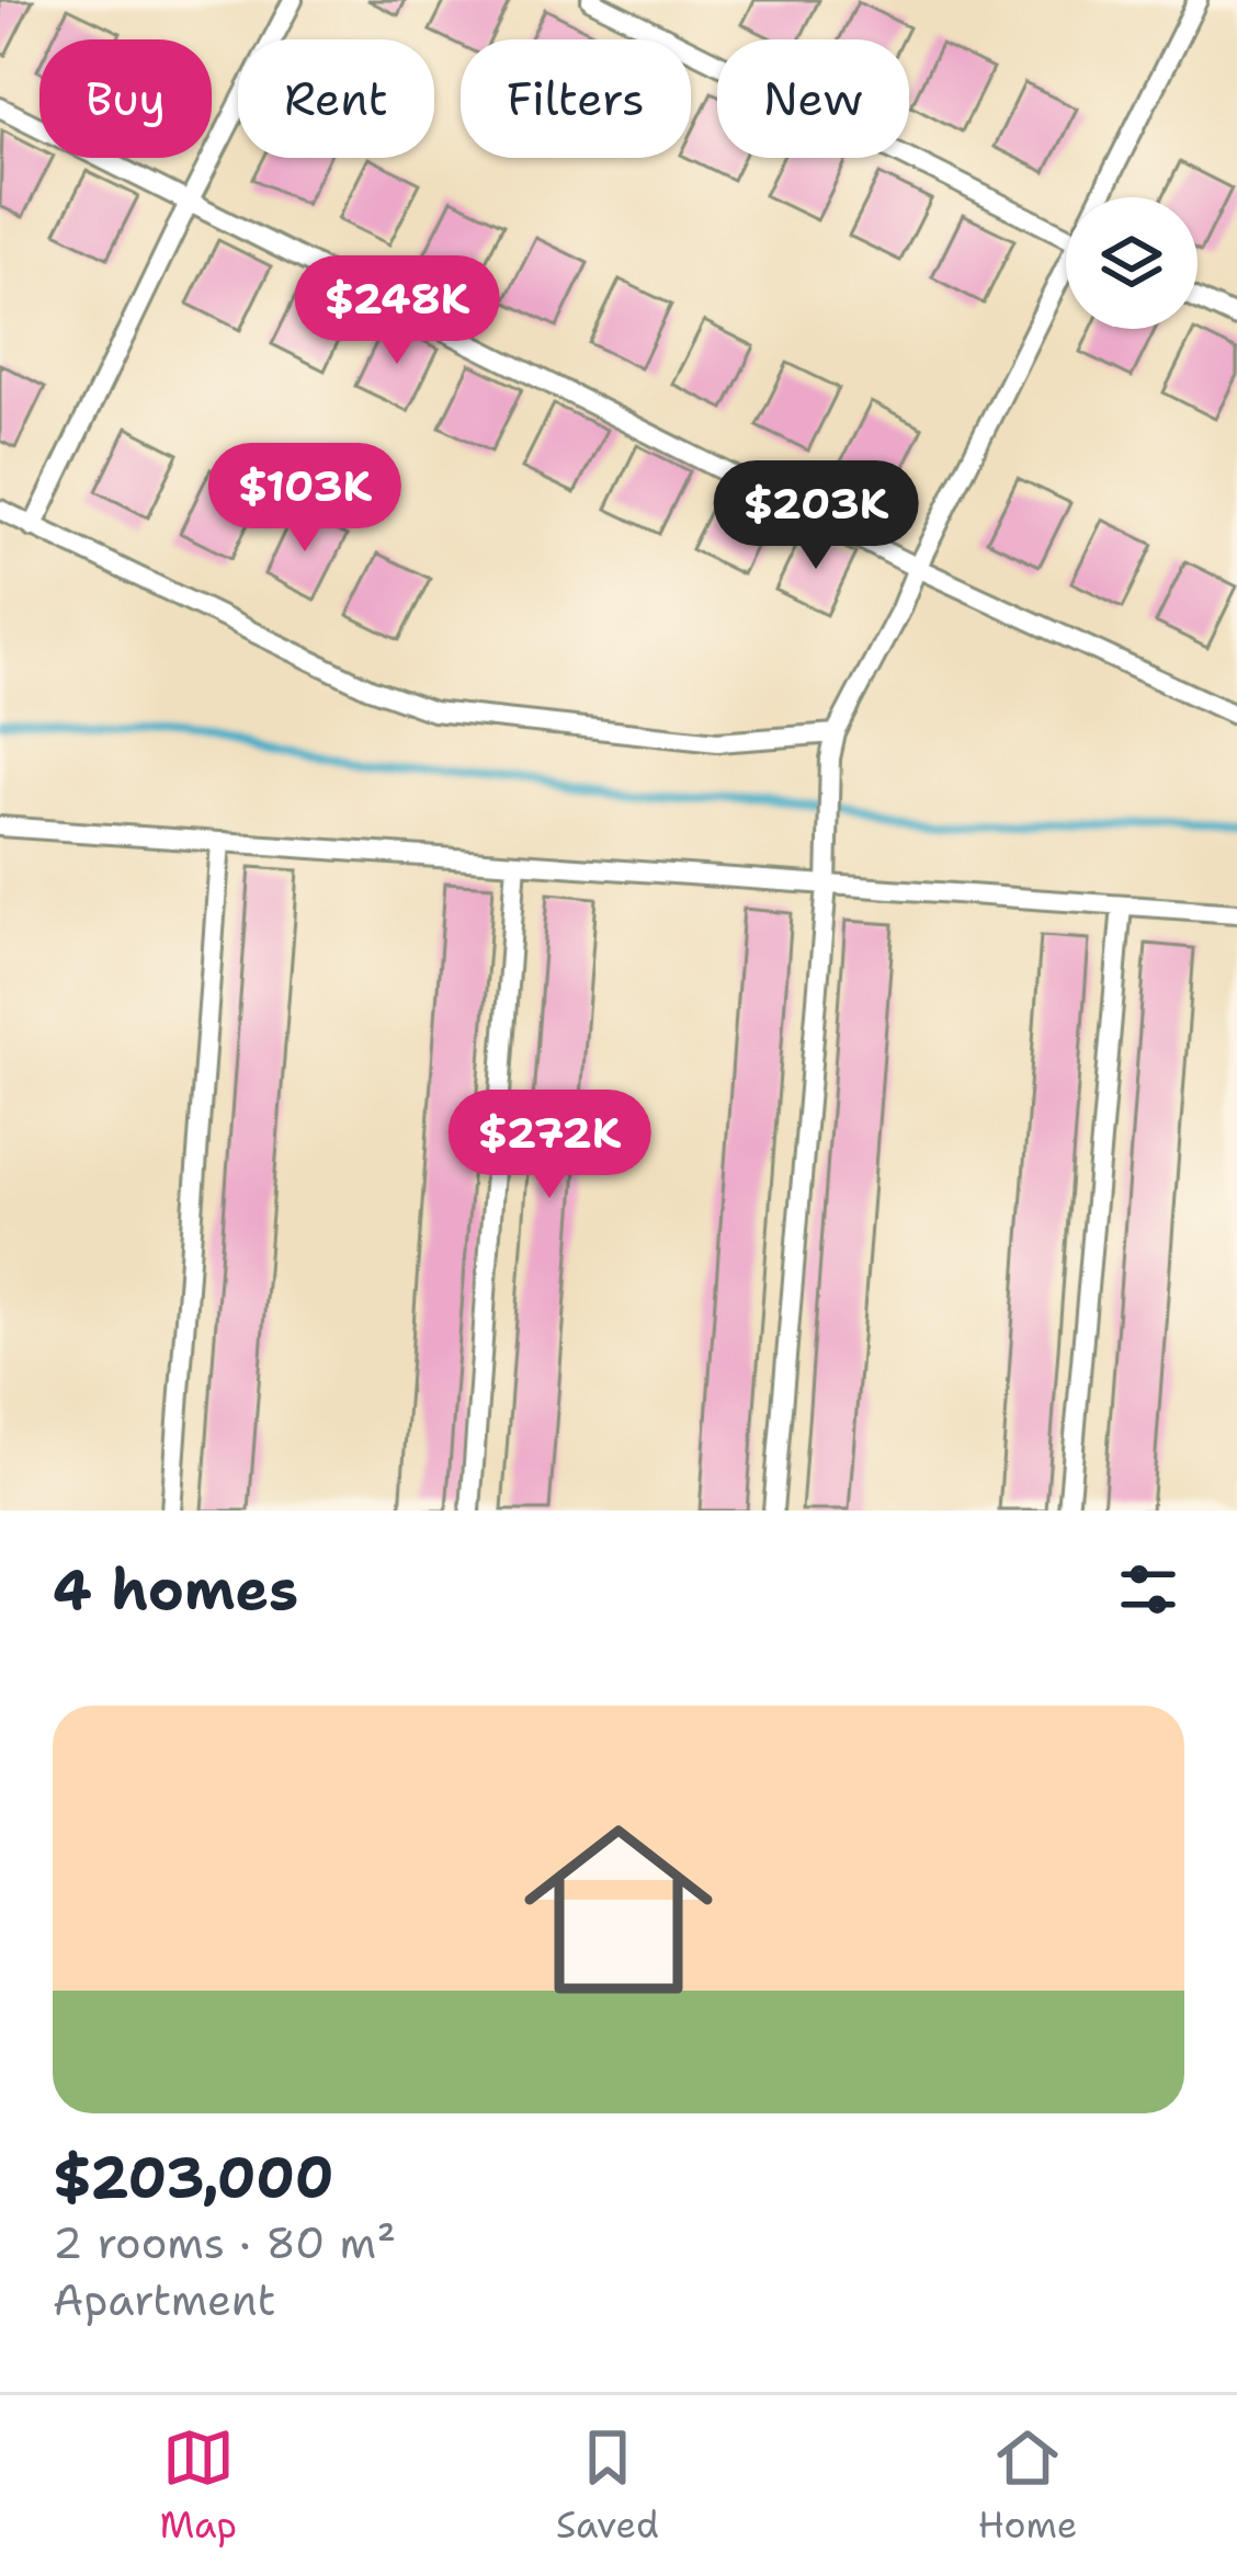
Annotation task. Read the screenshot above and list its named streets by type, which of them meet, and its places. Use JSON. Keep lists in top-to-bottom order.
{
  "page": {
    "chip": [
      "Buy",
      "Rent",
      "Filters",
      "New"
    ],
    "price": [
      "$248K",
      "$103K",
      "$203K",
      "$272K"
    ],
    "heading": "4 homes",
    "list": [
      {
        "name": "$203,000",
        "note": "2 rooms · 80 m² · Apartment"
      }
    ],
    "tabs": ["Map", "Saved", "Home"]
  }
}
